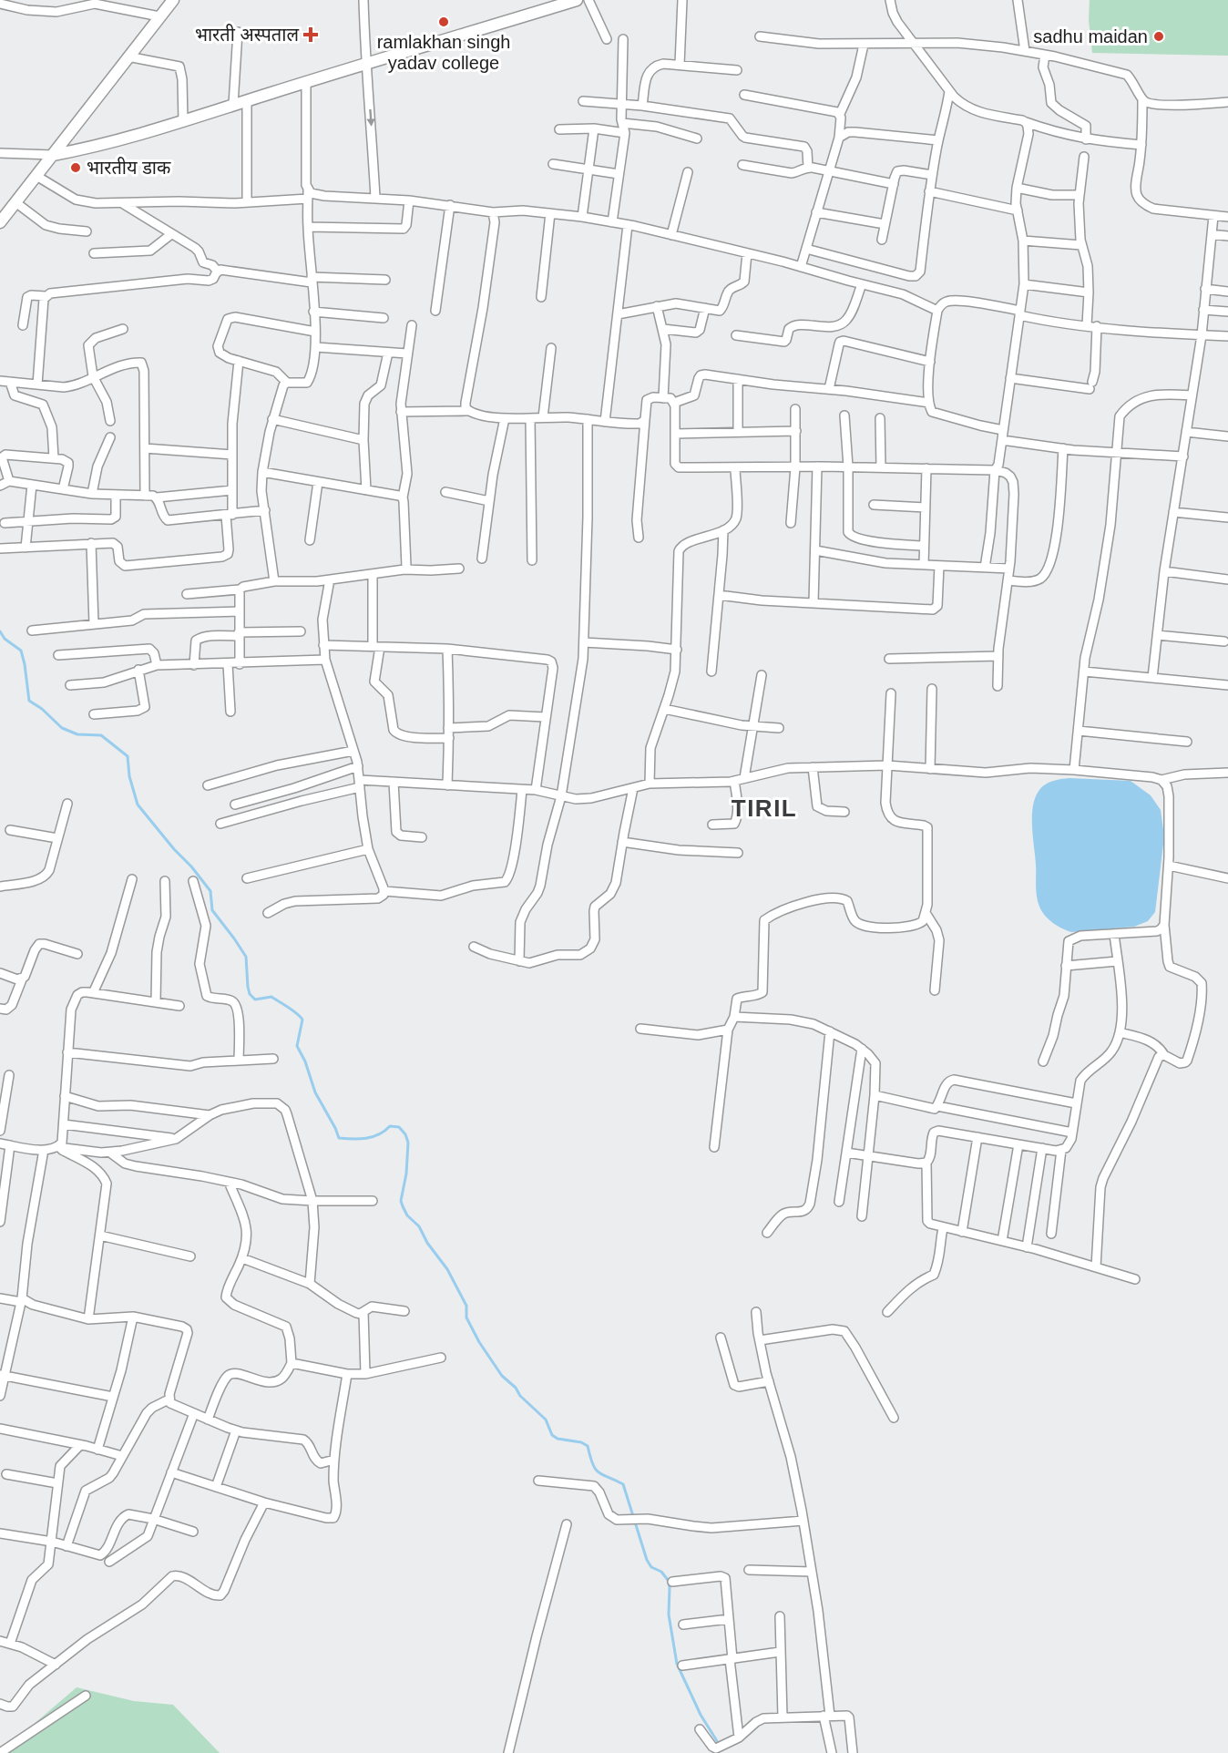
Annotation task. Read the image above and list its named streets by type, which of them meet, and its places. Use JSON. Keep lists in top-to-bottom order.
{
  "districts": ["TIRIL"],
  "places": {
    "other": ["ramlakhan singh yadav college", "sadhu maidan", "भारतीय डाक"],
    "health": ["भारती अस्पताल"]
  }
}
